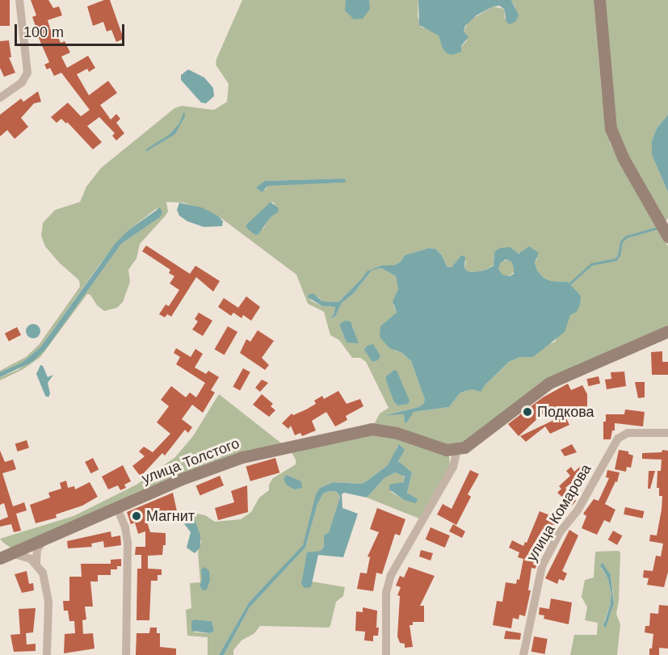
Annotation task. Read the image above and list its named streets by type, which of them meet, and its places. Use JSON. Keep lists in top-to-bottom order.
{
  "streets": {
    "main road": ["улица Толстого"],
    "street": ["улица Комарова"]
  },
  "places": ["Подкова", "Магнит"],
  "scale_bar": "100 m"
}
